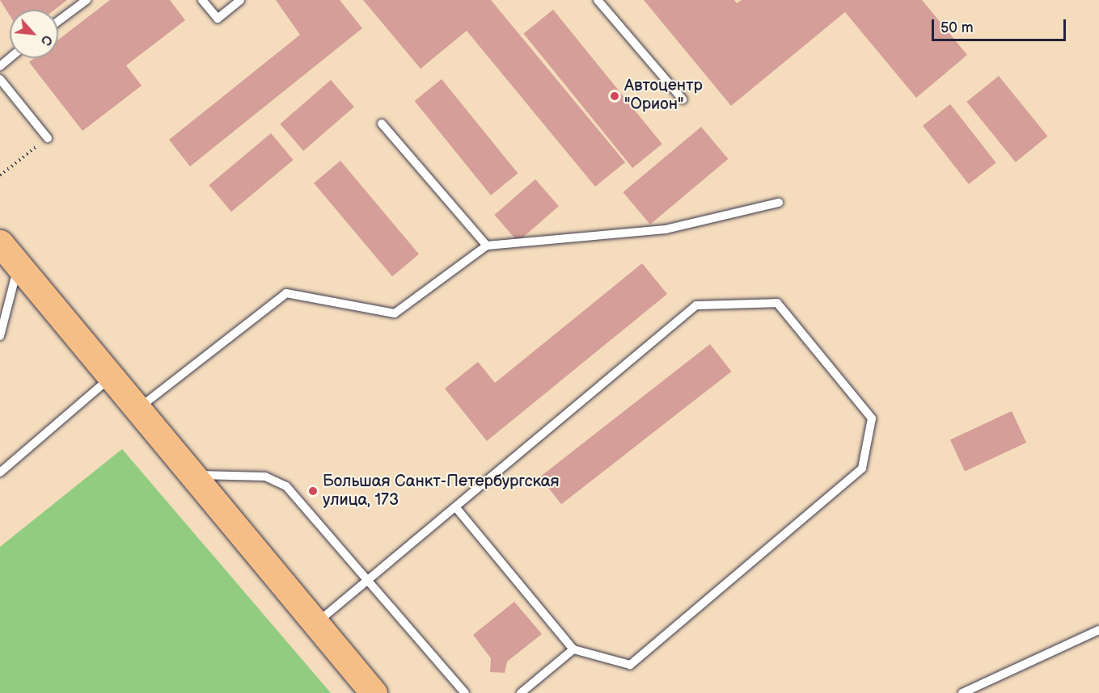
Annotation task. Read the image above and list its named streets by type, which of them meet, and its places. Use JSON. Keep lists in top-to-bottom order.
{
  "places": ["Автоцентр \"Орион\"", "Большая Санкт-Петербургская улица, 173"],
  "scale_bar": "50 m",
  "north": "bottom right"
}
